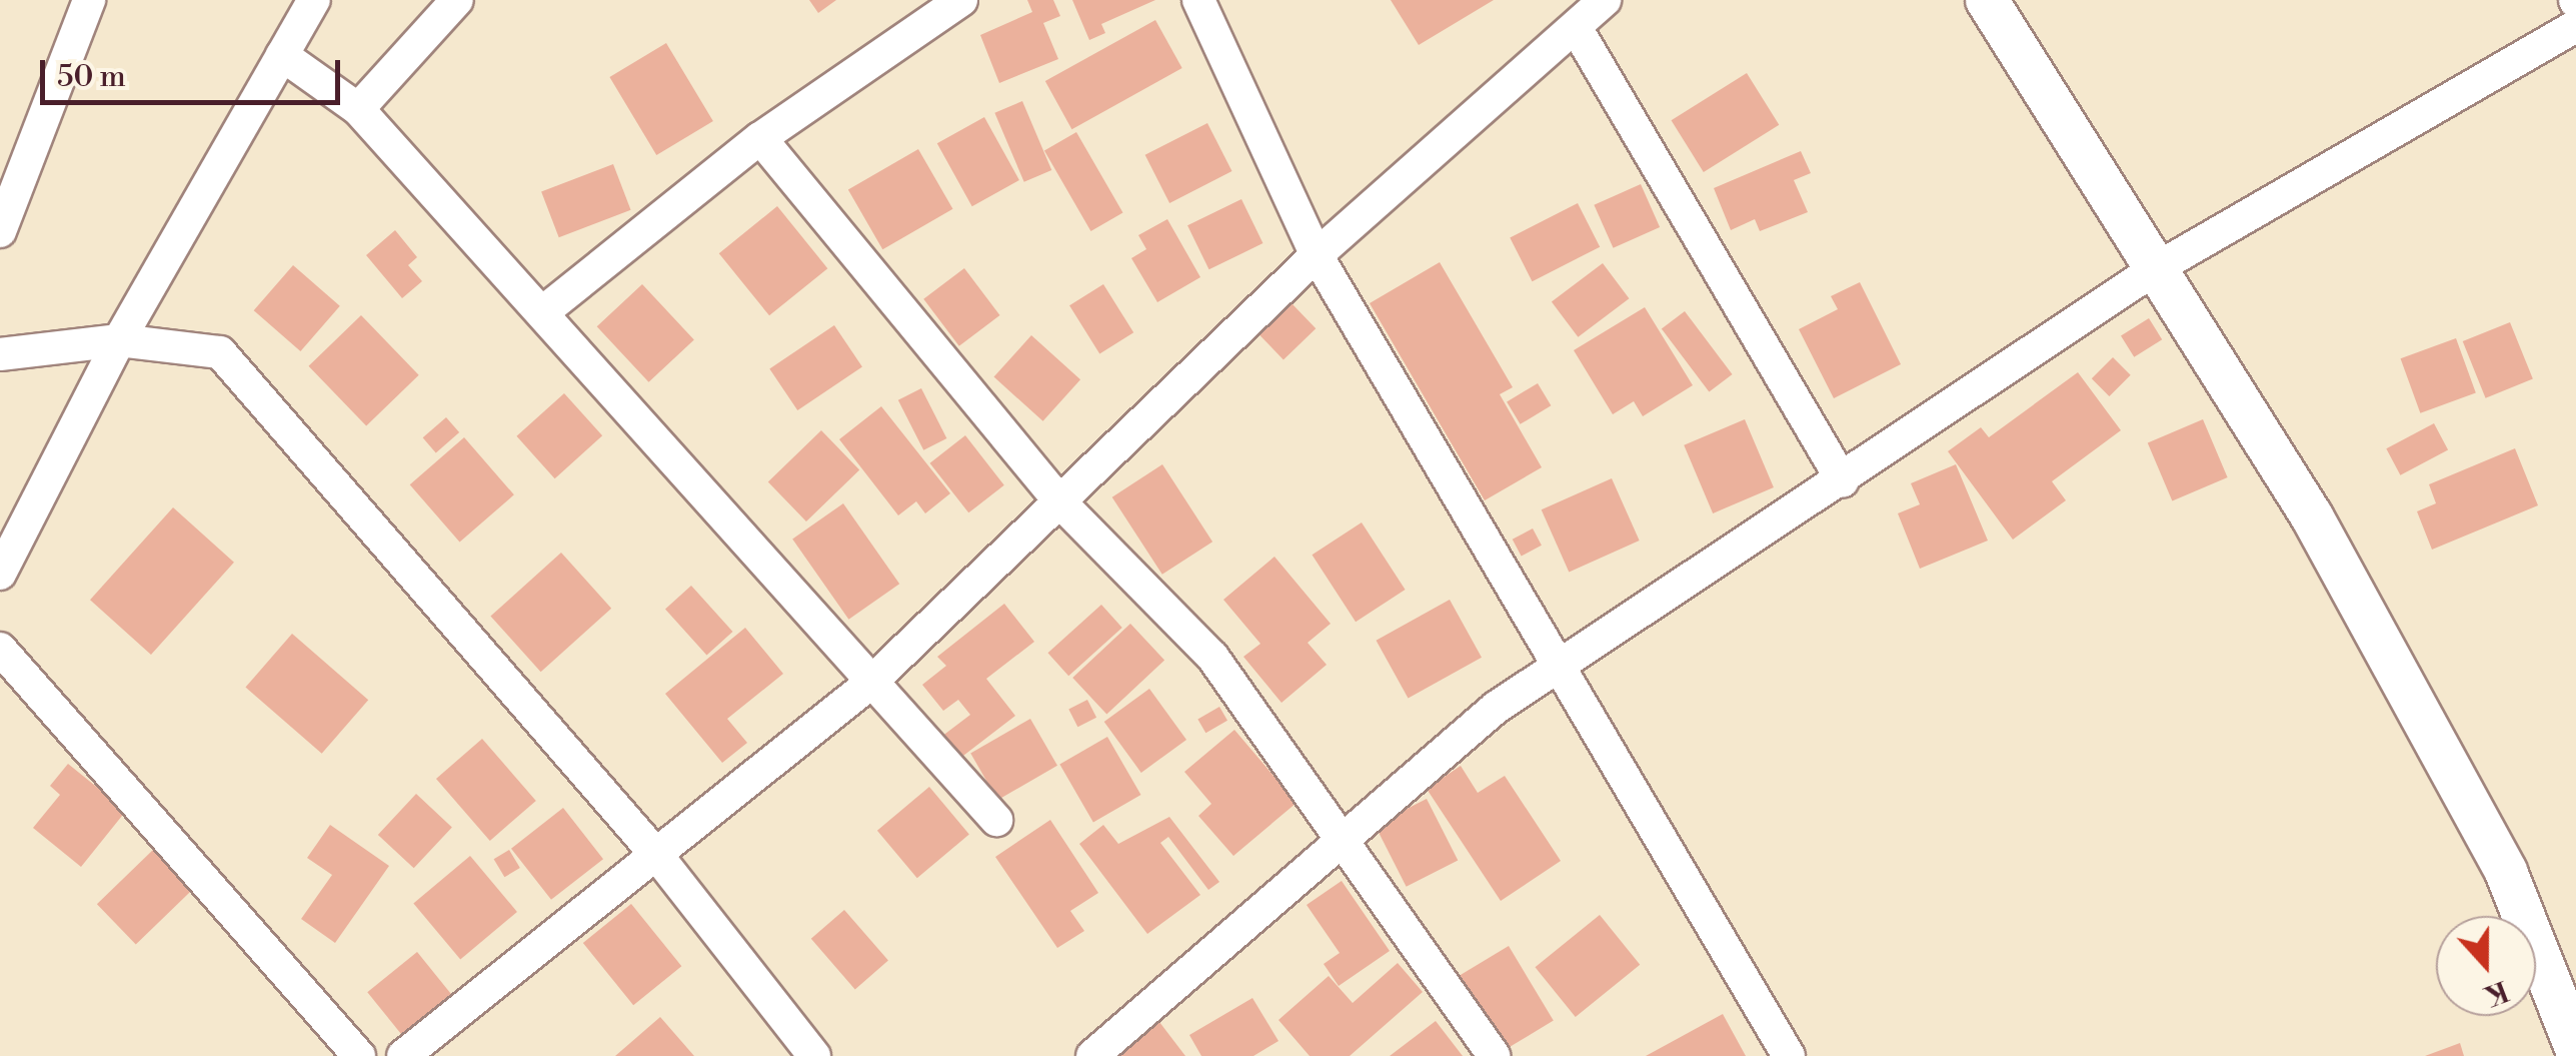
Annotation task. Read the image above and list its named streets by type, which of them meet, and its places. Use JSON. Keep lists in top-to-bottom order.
{
  "scale_bar": "50 m",
  "north": "bottom"
}
